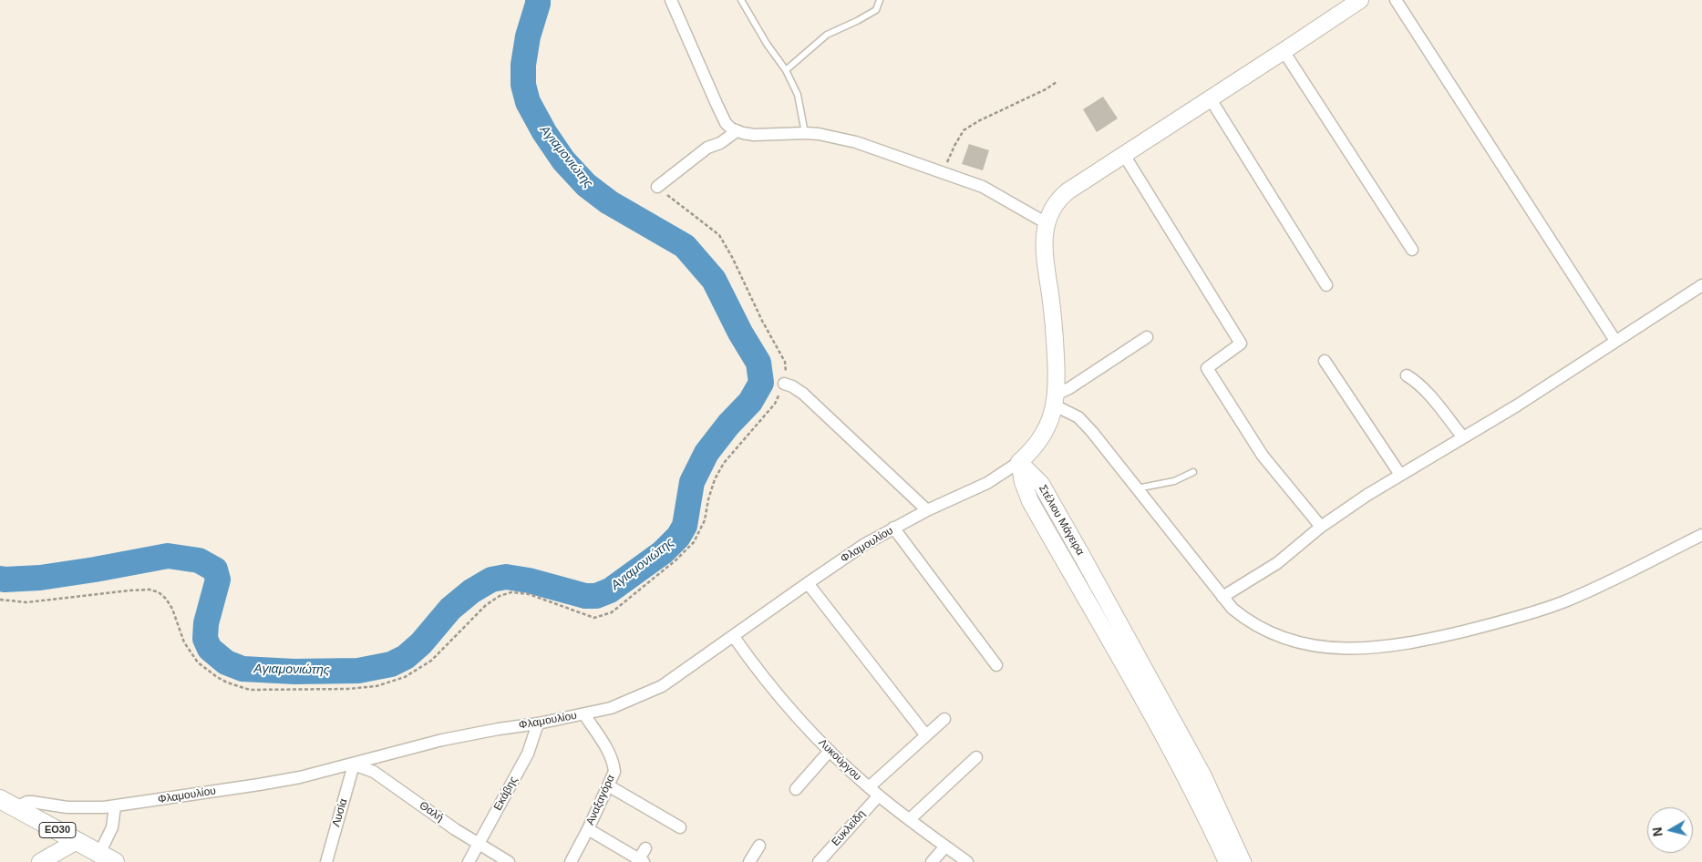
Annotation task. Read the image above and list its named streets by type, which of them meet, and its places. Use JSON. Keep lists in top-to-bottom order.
{
  "streets": {
    "main road": ["Στέλιου Μάγειρα", "ΕΟ30"],
    "street": [
      "Φλαμουλίου",
      "Λυκούργου",
      "Εκάβης",
      "Αναξαγόρα",
      "Θαλή",
      "Λυσία",
      "Ευκλείδη"
    ]
  },
  "crossings": [
    ["Στέλιου Μάγειρα", "Φλαμουλίου"],
    ["Φλαμουλίου", "Λυκούργου"],
    ["Φλαμουλίου", "Εκάβης"],
    ["Φλαμουλίου", "Αναξαγόρα"],
    ["Φλαμουλίου", "Θαλή"],
    ["Φλαμουλίου", "Λυσία"],
    ["Φλαμουλίου", "ΕΟ30"],
    ["Λυκούργου", "Ευκλείδη"],
    ["Εκάβης", "Θαλή"],
    ["Θαλή", "Λυσία"]
  ],
  "water": ["Αγιαμονιώτης"],
  "north": "left"
}
